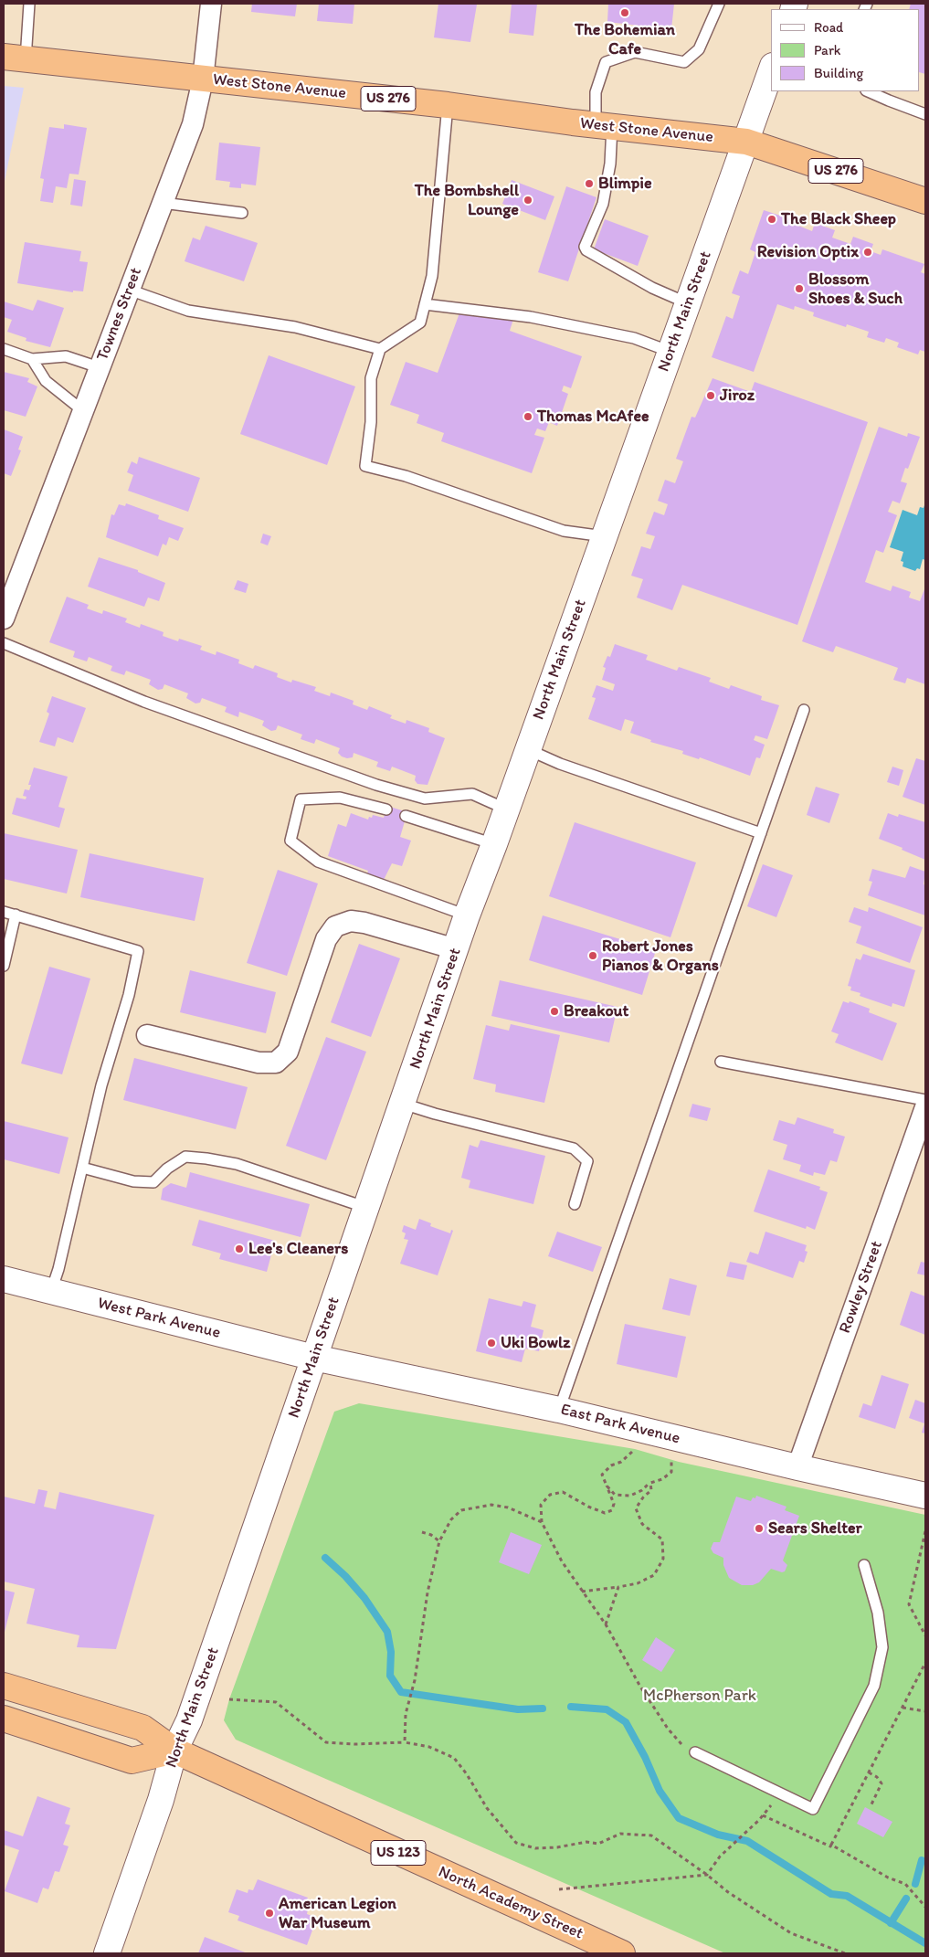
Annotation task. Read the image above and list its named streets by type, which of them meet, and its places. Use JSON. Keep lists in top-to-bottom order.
{
  "streets": {
    "highway": [
      "West Stone Avenue",
      "US 276",
      "US 123",
      "North Academy Street"
    ],
    "street": [
      "North Main Street",
      "Townes Street",
      "Rowley Street",
      "West Park Avenue",
      "East Park Avenue"
    ]
  },
  "crossings": [
    ["West Stone Avenue", "US 276"],
    ["West Stone Avenue", "North Main Street"],
    ["West Stone Avenue", "Townes Street"],
    ["US 276", "North Main Street"],
    ["North Main Street", "West Park Avenue"],
    ["North Main Street", "East Park Avenue"],
    ["North Main Street", "North Academy Street"],
    ["Rowley Street", "East Park Avenue"],
    ["West Park Avenue", "East Park Avenue"]
  ],
  "parks": ["McPherson Park"],
  "places": [
    "The Bohemian Cafe",
    "Blimpie",
    "The Bombshell Lounge",
    "The Black Sheep",
    "Revision Optix",
    "Blossom Shoes & Such",
    "Jiroz",
    "Thomas McAfee",
    "Robert Jones Pianos & Organs",
    "Breakout",
    "Lee's Cleaners",
    "Uki Bowlz",
    "Sears Shelter",
    "American Legion War Museum"
  ],
  "legend": ["Road", "Park", "Building"]
}
